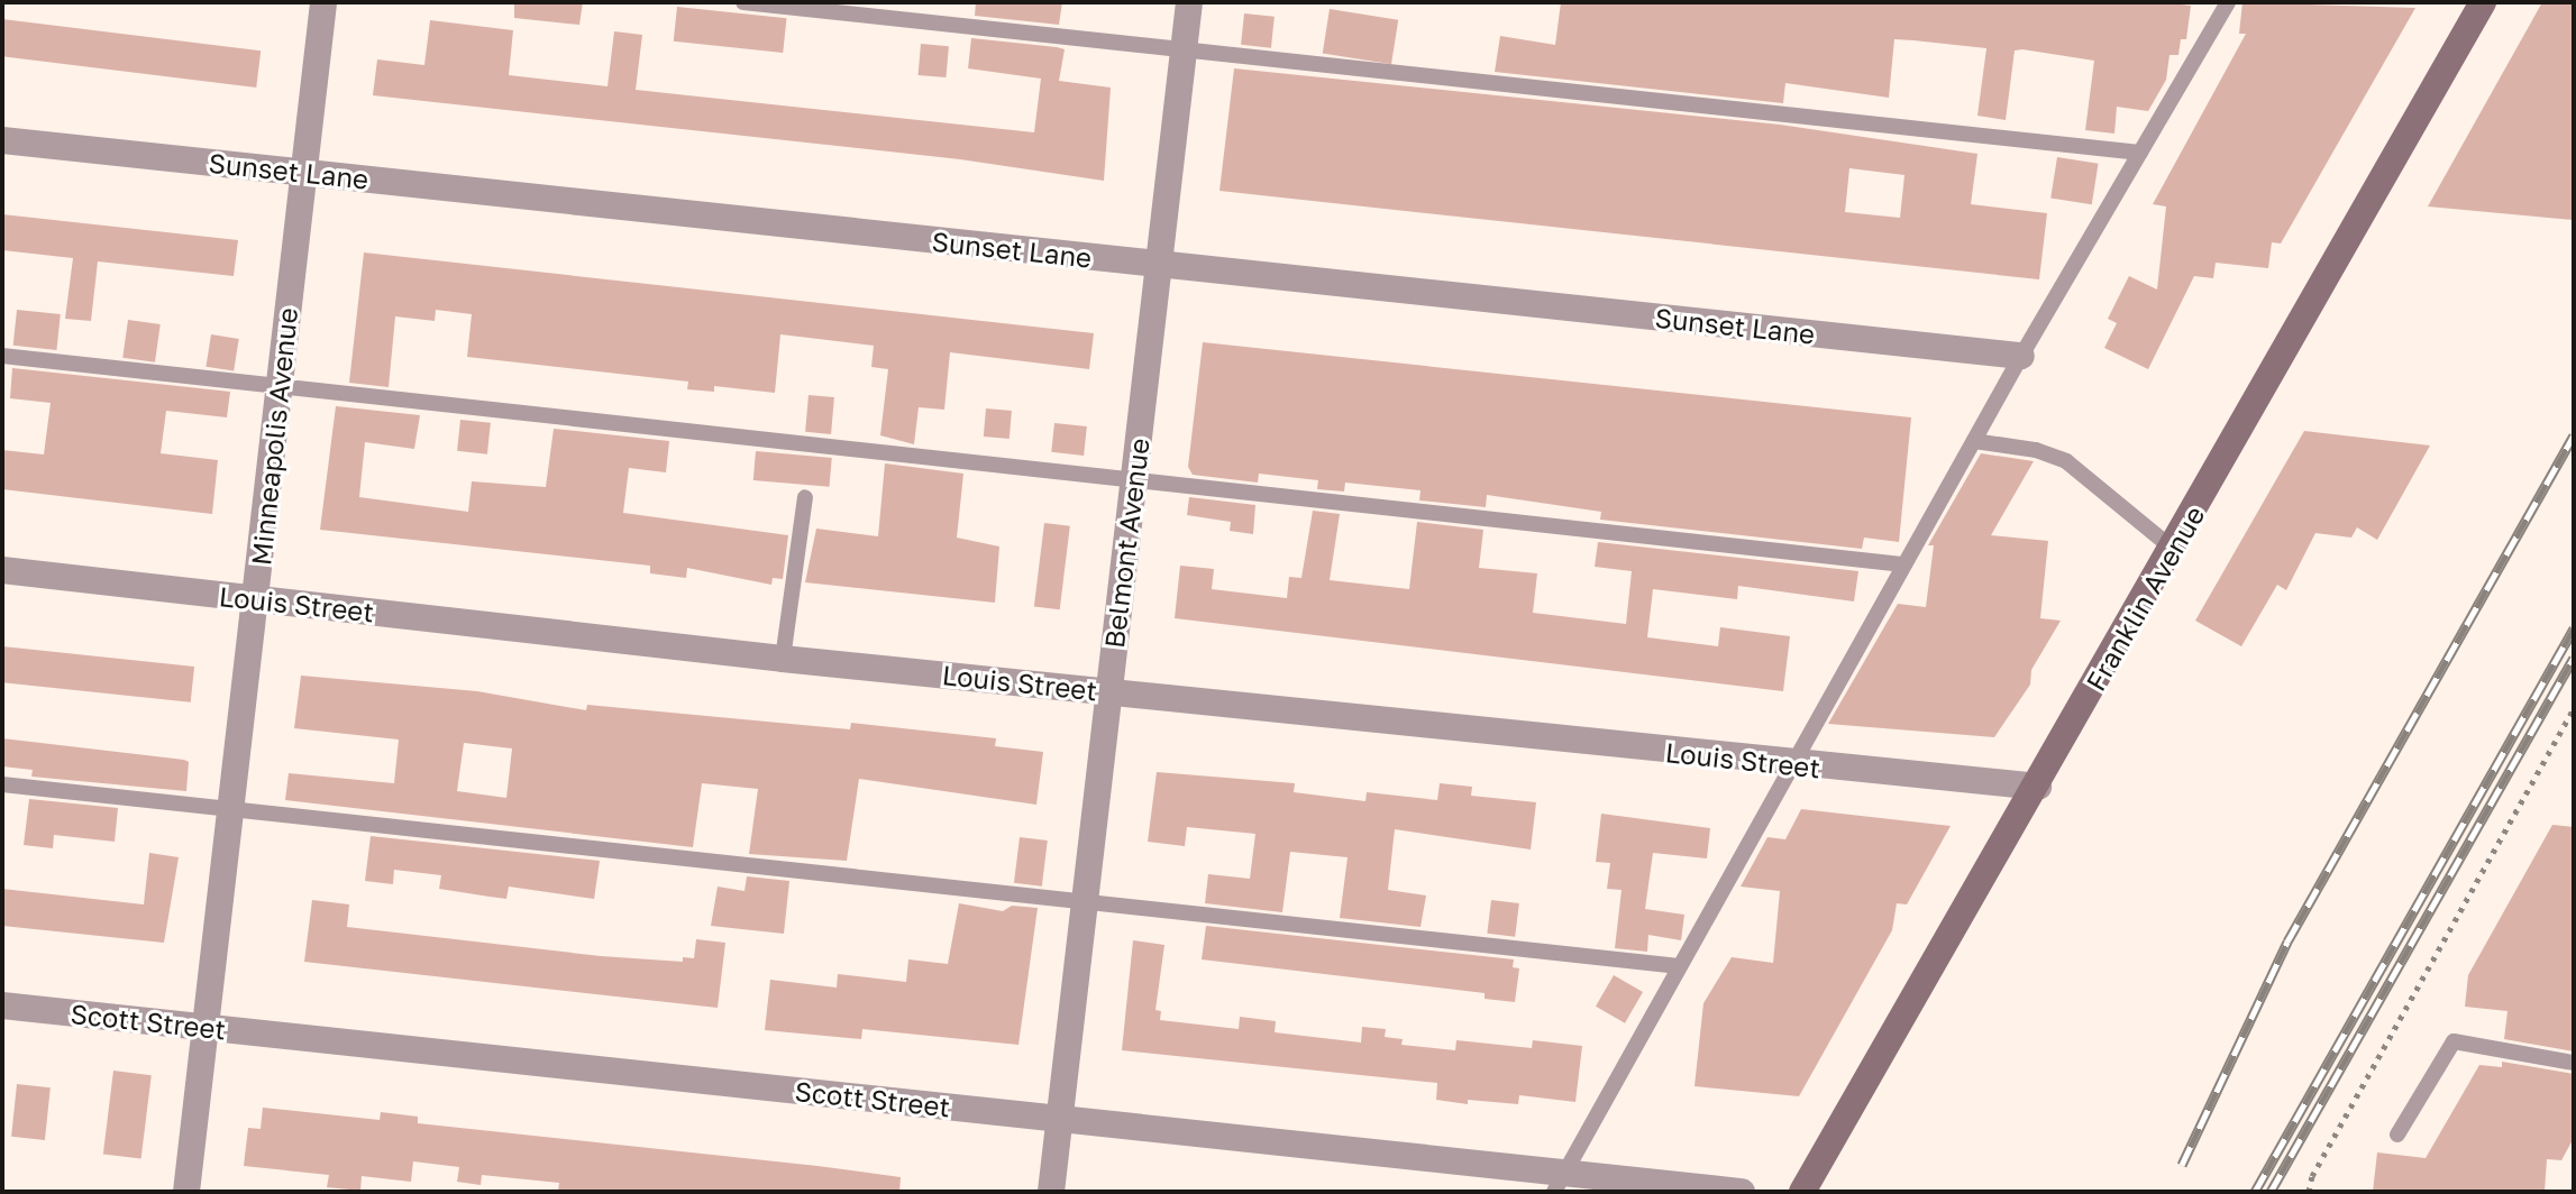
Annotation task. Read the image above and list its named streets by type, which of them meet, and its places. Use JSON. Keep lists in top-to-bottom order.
{
  "streets": {
    "main road": ["Franklin Avenue"],
    "street": [
      "Sunset Lane",
      "Minneapolis Avenue",
      "Belmont Avenue",
      "Louis Street",
      "Scott Street"
    ]
  },
  "crossings": [
    ["Sunset Lane", "Minneapolis Avenue"],
    ["Sunset Lane", "Belmont Avenue"],
    ["Minneapolis Avenue", "Louis Street"],
    ["Minneapolis Avenue", "Scott Street"],
    ["Belmont Avenue", "Louis Street"],
    ["Belmont Avenue", "Scott Street"],
    ["Franklin Avenue", "Louis Street"]
  ]
}
